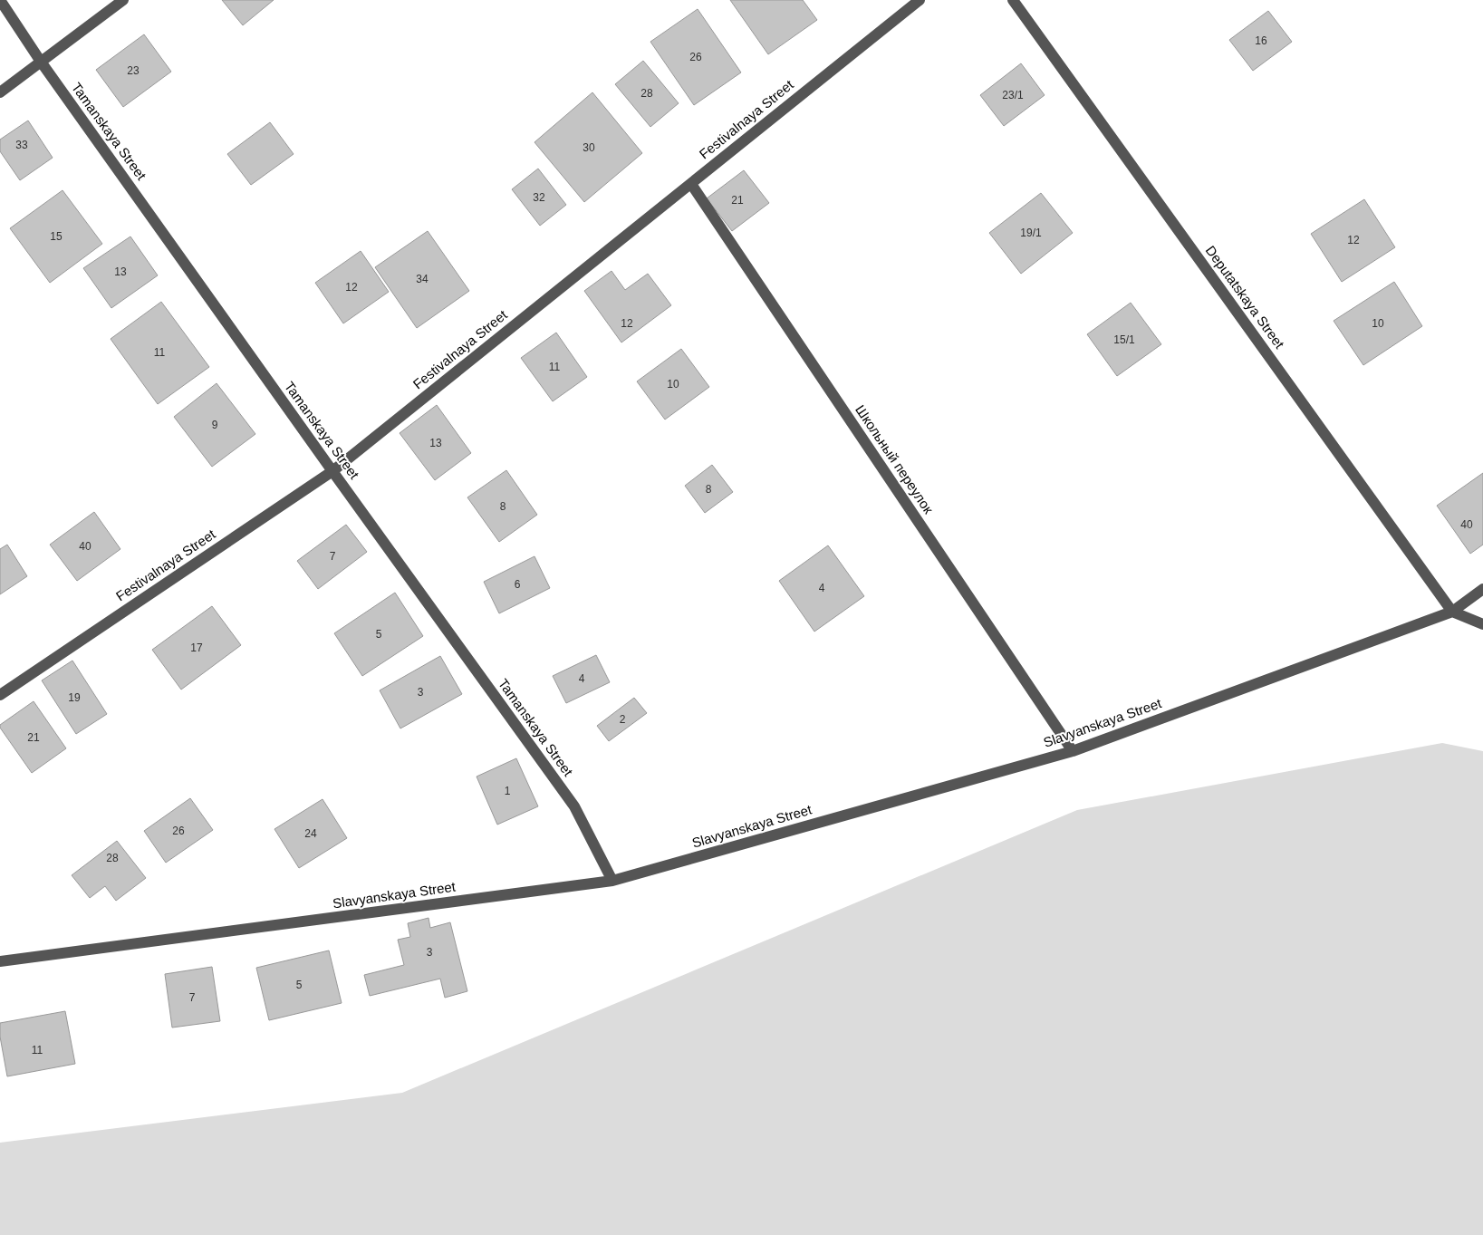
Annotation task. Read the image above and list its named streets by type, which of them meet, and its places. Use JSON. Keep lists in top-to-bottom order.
{
  "streets": {
    "street": [
      "Festivalnaya Street",
      "Tamanskaya Street",
      "Deputatskaya Street",
      "Школьный переулок",
      "Slavyanskaya Street"
    ]
  },
  "crossings": [
    ["Festivalnaya Street", "Tamanskaya Street"],
    ["Festivalnaya Street", "Школьный переулок"],
    ["Tamanskaya Street", "Slavyanskaya Street"],
    ["Deputatskaya Street", "Slavyanskaya Street"],
    ["Школьный переулок", "Slavyanskaya Street"]
  ],
  "house_numbers": [
    "16",
    "26",
    "23",
    "28",
    "23/1",
    "33",
    "30",
    "32",
    "21",
    "19/1",
    "15",
    "12",
    "13",
    "34",
    "12",
    "12",
    "10",
    "15/1",
    "11",
    "11",
    "10",
    "9",
    "13",
    "8",
    "8",
    "40",
    "40",
    "7",
    "6",
    "4",
    "5",
    "17",
    "4",
    "3",
    "19",
    "2",
    "21",
    "1",
    "26",
    "24",
    "28",
    "3",
    "5",
    "7",
    "11"
  ]
}
